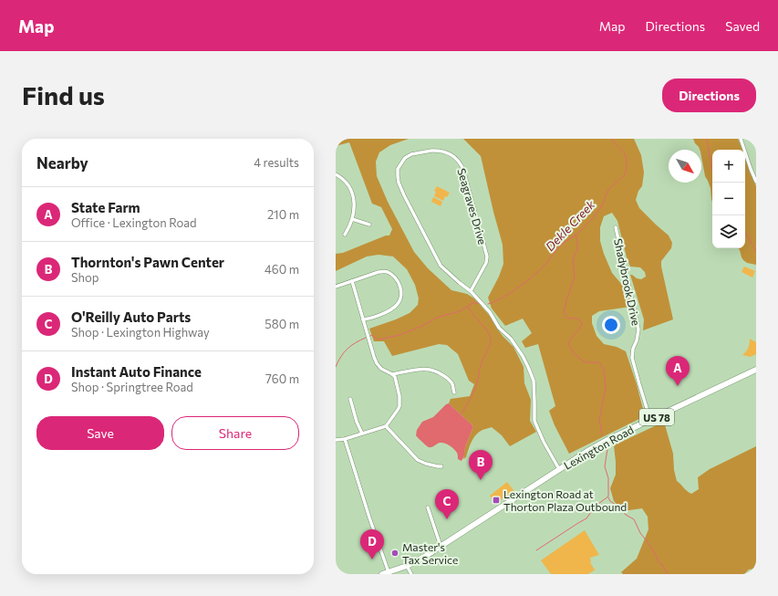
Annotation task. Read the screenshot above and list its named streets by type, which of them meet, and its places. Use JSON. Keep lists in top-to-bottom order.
{
  "streets": {
    "highway": ["US 78", "Lexington Road"],
    "street": ["Seagraves Drive", "Shadybrook Drive"]
  },
  "crossings": [
    ["Seagraves Drive", "US 78"],
    ["Seagraves Drive", "Lexington Road"],
    ["Shadybrook Drive", "Lexington Road"],
    ["US 78", "Lexington Road"]
  ],
  "water": ["Dekle Creek"],
  "places": {
    "transit": ["Lexington Road at Thorton Plaza Outbound"],
    "other": ["Master's Tax Service"]
  },
  "north": "bottom right",
  "page": {
    "header": "Map",
    "nav": ["Map", "Directions", "Saved"],
    "buttons": [
      "Directions",
      ["Save", "Share"]
    ],
    "title": "Find us",
    "heading": ["Nearby", "4 results"],
    "map_buttons": ["+", "−"],
    "list": [
      {
        "mark": "A",
        "name": "State Farm",
        "note": "Office · Lexington Road",
        "value": "210 m"
      },
      {
        "mark": "B",
        "name": "Thornton's Pawn Center",
        "note": "Shop",
        "value": "460 m"
      },
      {
        "mark": "C",
        "name": "O'Reilly Auto Parts",
        "note": "Shop · Lexington Highway",
        "value": "580 m"
      },
      {
        "mark": "D",
        "name": "Instant Auto Finance",
        "note": "Shop · Springtree Road",
        "value": "760 m"
      }
    ],
    "pins": [
      "A",
      "B",
      "C",
      "D"
    ]
  }
}
